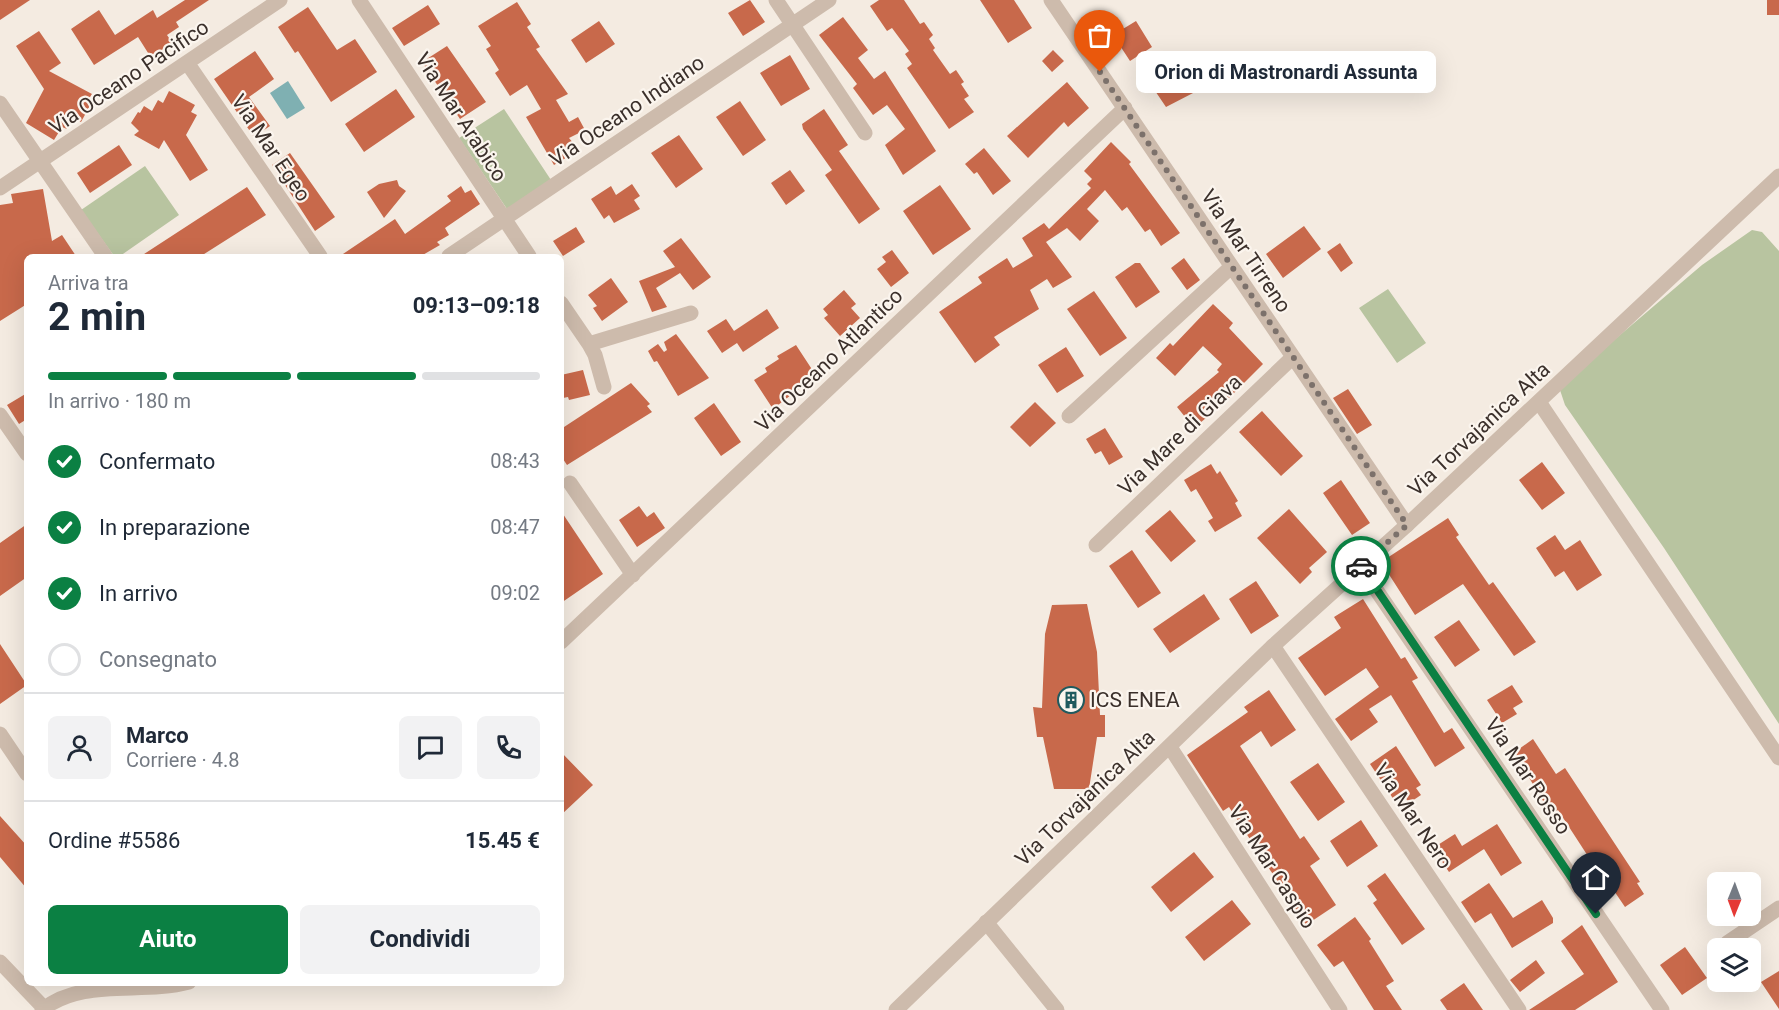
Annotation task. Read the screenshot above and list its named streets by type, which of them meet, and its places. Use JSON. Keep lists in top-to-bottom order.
{
  "streets": {
    "street": [
      "Via Oceano Pacifico",
      "Via Oceano Indiano",
      "Via Mar Arabico",
      "Via Mar Egeo",
      "Via Mar Tirreno",
      "Via Oceano Atlantico",
      "Via Torvajanica Alta",
      "Via Mare di Giava",
      "Via Mar Rosso",
      "Via Mar Nero",
      "Via Mar Caspio"
    ]
  },
  "crossings": [
    ["Via Oceano Pacifico", "Via Mar Egeo"],
    ["Via Oceano Indiano", "Via Mar Arabico"],
    ["Via Mar Tirreno", "Via Oceano Atlantico"],
    ["Via Mar Tirreno", "Via Torvajanica Alta"],
    ["Via Mar Tirreno", "Via Mare di Giava"],
    ["Via Torvajanica Alta", "Via Mar Rosso"],
    ["Via Torvajanica Alta", "Via Mar Nero"],
    ["Via Torvajanica Alta", "Via Mar Caspio"]
  ],
  "places": {
    "other": ["Orion di Mastronardi Assunta"],
    "building": ["ICS ENEA"]
  },
  "north": "bottom",
  "page": {
    "bubble": "Orion di Mastronardi Assunta",
    "heading": ["2 min", "Arriva tra", "09:13–09:18"],
    "panel": [
      "Marco",
      "Corriere · 4.8",
      "Ordine #5586",
      "15.45 €"
    ],
    "bar": "In arrivo · 180 m",
    "list": [
      ["Confermato", "08:43"],
      ["In preparazione", "08:47"],
      ["In arrivo", "09:02"],
      "Consegnato"
    ],
    "buttons": ["Aiuto", "Condividi"]
  }
}
